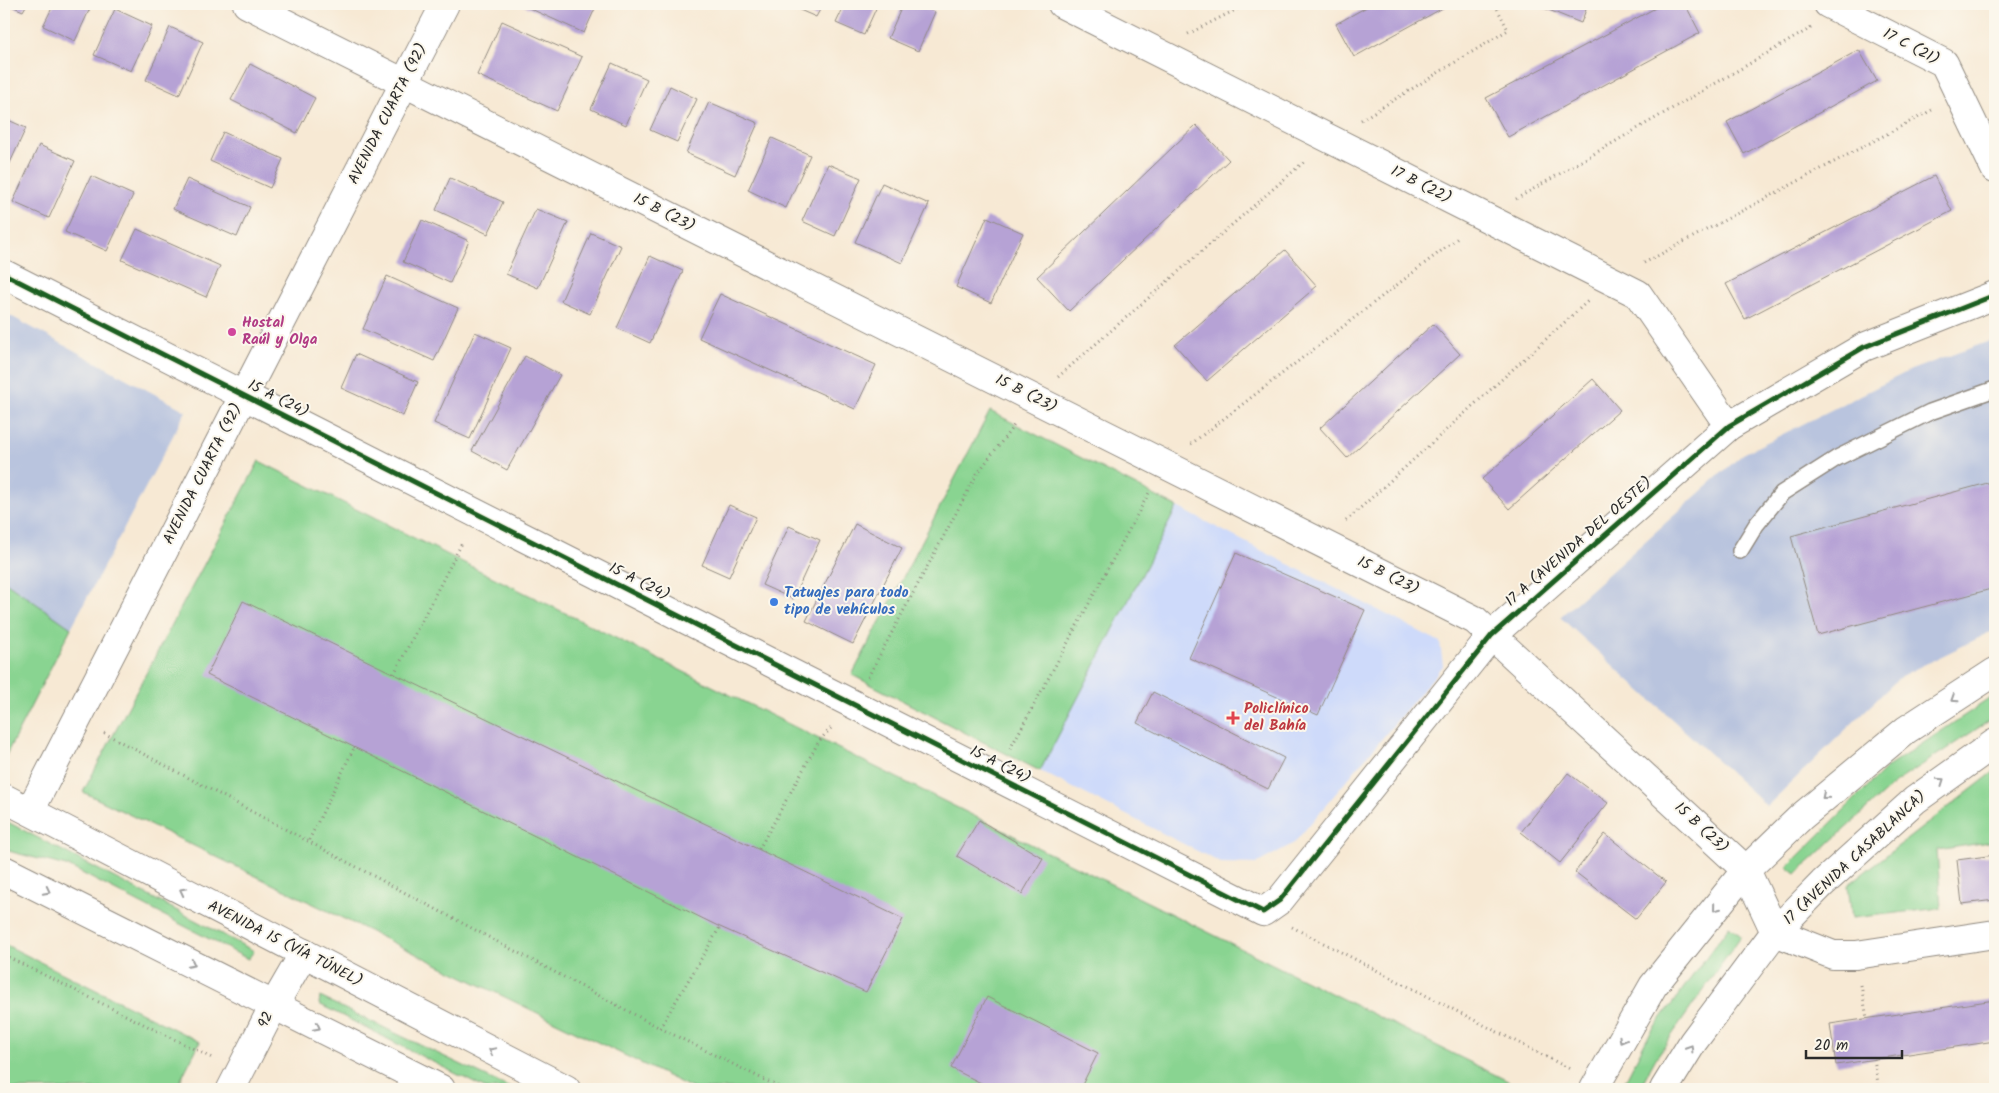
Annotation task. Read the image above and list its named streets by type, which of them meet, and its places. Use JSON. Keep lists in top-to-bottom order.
{
  "streets": {
    "street": [
      "17 C (21)",
      "AVENIDA CUARTA (92)",
      "17 B (22)",
      "15 B (23)",
      "15 A (24)",
      "17 A (AVENIDA DEL OESTE)",
      "17 (AVENIDA CASABLANCA)",
      "AVENIDA 15 (VÍA TÚNEL)",
      "92"
    ]
  },
  "crossings": [
    ["AVENIDA CUARTA (92)", "15 B (23)"],
    ["AVENIDA CUARTA (92)", "15 A (24)"],
    ["AVENIDA CUARTA (92)", "AVENIDA 15 (VÍA TÚNEL)"],
    ["17 B (22)", "17 A (AVENIDA DEL OESTE)"],
    ["15 B (23)", "17 A (AVENIDA DEL OESTE)"],
    ["15 A (24)", "17 A (AVENIDA DEL OESTE)"],
    ["AVENIDA 15 (VÍA TÚNEL)", "92"]
  ],
  "places": {
    "other": ["Hostal Raúl y Olga", "Tatuajes para todo tipo de vehículos"],
    "health": ["Policlínico del Bahía"]
  },
  "scale_bar": "20 m"
}
